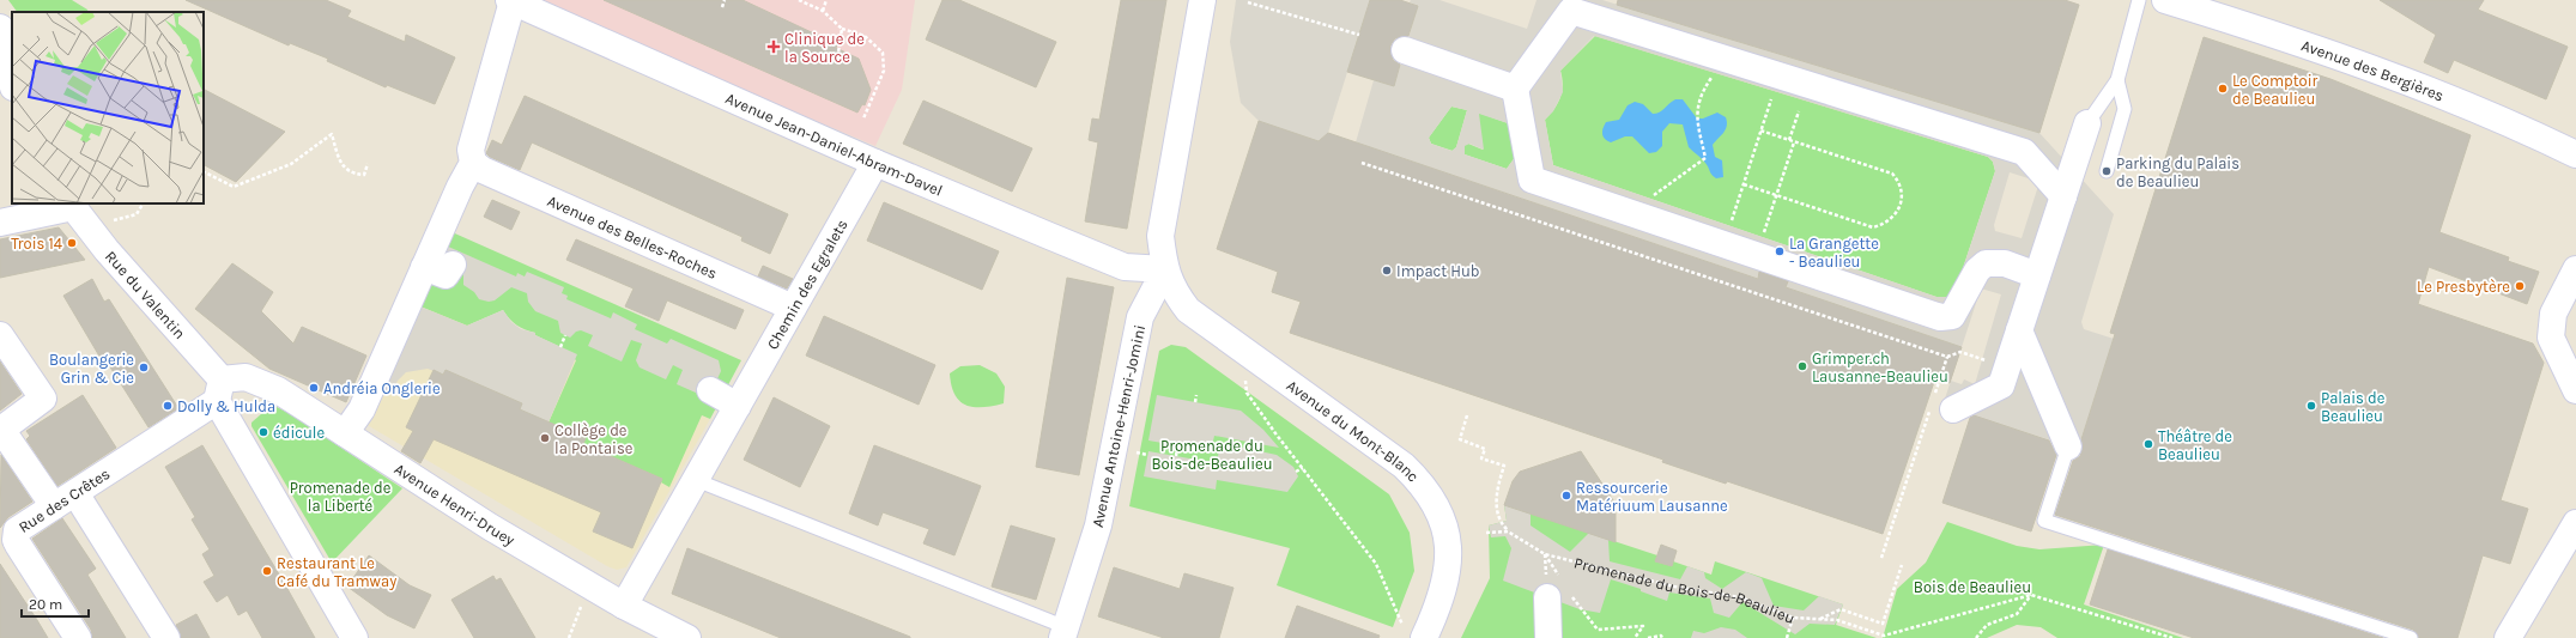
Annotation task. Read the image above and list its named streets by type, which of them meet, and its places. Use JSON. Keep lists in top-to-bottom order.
{
  "streets": {
    "street": [
      "Avenue des Bergières",
      "Avenue Jean-Daniel-Abram-Davel",
      "Avenue des Belles-Roches",
      "Chemin des Egralets",
      "Rue du Valentin",
      "Avenue Antoine-Henri-Jomini",
      "Avenue du Mont-Blanc",
      "Rue des Crêtes",
      "Avenue Henri-Druey"
    ],
    "path": ["Promenade du Bois-de-Beaulieu"]
  },
  "crossings": [
    ["Avenue Jean-Daniel-Abram-Davel", "Chemin des Egralets"],
    ["Avenue Jean-Daniel-Abram-Davel", "Avenue Antoine-Henri-Jomini"],
    ["Avenue Jean-Daniel-Abram-Davel", "Avenue du Mont-Blanc"],
    ["Avenue des Belles-Roches", "Chemin des Egralets"],
    ["Chemin des Egralets", "Avenue Antoine-Henri-Jomini"],
    ["Chemin des Egralets", "Avenue Henri-Druey"],
    ["Rue du Valentin", "Rue des Crêtes"],
    ["Rue du Valentin", "Avenue Henri-Druey"],
    ["Avenue Antoine-Henri-Jomini", "Avenue du Mont-Blanc"],
    ["Rue des Crêtes", "Avenue Henri-Druey"]
  ],
  "parks": ["Promenade du Bois-de-Beaulieu", "Promenade de la Liberté", "Bois de Beaulieu"],
  "places": {
    "health": ["Clinique de la Source"],
    "other": [
      "Le Comptoir de Beaulieu",
      "Parking du Palais de Beaulieu",
      "Trois 14",
      "La Grangette - Beaulieu",
      "Impact Hub",
      "Le Presbytère",
      "Grimper.ch Lausanne-Beaulieu",
      "Boulangerie Grin & Cie",
      "Andréia Onglerie",
      "Dolly & Hulda",
      "Palais de Beaulieu",
      "édicule",
      "Collège de la Pontaise",
      "Théâtre de Beaulieu",
      "Ressourcerie Matériuum Lausanne",
      "Restaurant Le Café du Tramway"
    ]
  },
  "scale_bar": "20 m"
}
